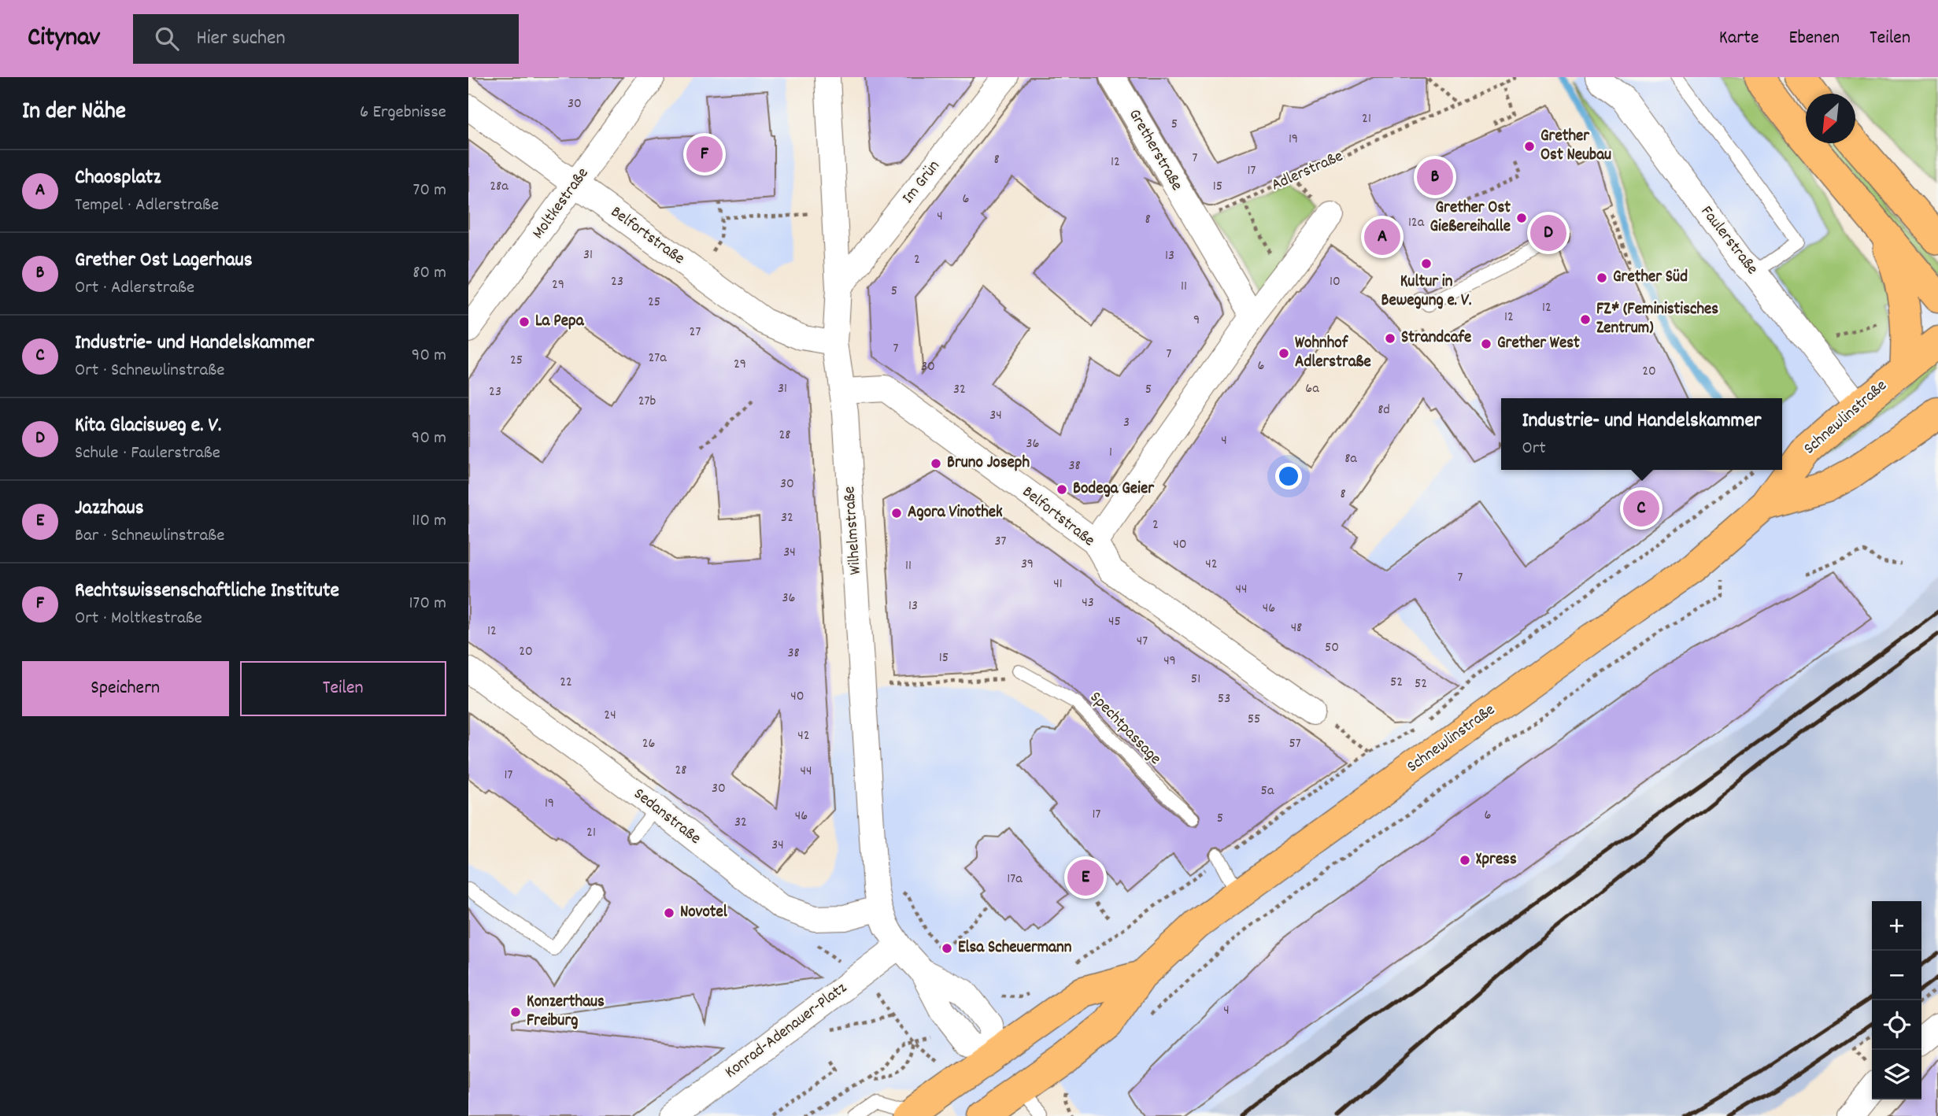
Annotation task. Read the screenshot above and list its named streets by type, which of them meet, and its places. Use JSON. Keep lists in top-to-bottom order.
{
  "streets": {
    "main road": ["Schnewlinstraße"],
    "street": [
      "Gretherstraße",
      "Im Grün",
      "Moltkestraße",
      "Belfortstraße",
      "Faulerstraße",
      "Wilhelmstraße",
      "Sedanstraße",
      "Konrad-Adenauer-Platz"
    ],
    "lane": ["Spechtpassage"],
    "path": ["Adlerstraße"]
  },
  "crossings": [
    ["Gretherstraße", "Adlerstraße"],
    ["Im Grün", "Wilhelmstraße"],
    ["Moltkestraße", "Belfortstraße"],
    ["Belfortstraße", "Wilhelmstraße"],
    ["Faulerstraße", "Schnewlinstraße"],
    ["Schnewlinstraße", "Wilhelmstraße"],
    ["Wilhelmstraße", "Sedanstraße"],
    ["Wilhelmstraße", "Konrad-Adenauer-Platz"]
  ],
  "places": [
    "Grether Ost Neubau",
    "Grether Ost Gießereihalle",
    "Kultur in Bewegung e. V.",
    "Grether Süd",
    "FZ* (Feministisches Zentrum)",
    "La Pepa",
    "Strandcafe",
    "Grether West",
    "Wohnhof Adlerstraße",
    "Bruno Joseph",
    "Bodega Geier",
    "Agora Vinothek",
    "Xpress",
    "Novotel",
    "Elsa Scheuermann",
    "Konzerthaus Freiburg"
  ],
  "house_numbers": [
    "30",
    "21",
    "5",
    "19",
    "7",
    "8",
    "12",
    "17",
    "28a",
    "15",
    "6",
    "4",
    "8",
    "12a",
    "31",
    "13",
    "2",
    "23",
    "10",
    "29",
    "11",
    "5",
    "25",
    "12",
    "12",
    "9",
    "27",
    "7",
    "7",
    "27a",
    "25",
    "29",
    "6",
    "30",
    "20",
    "31",
    "6a",
    "32",
    "5",
    "23",
    "27b",
    "8d",
    "34",
    "3",
    "28",
    "4",
    "36",
    "1",
    "8a",
    "38",
    "30",
    "8",
    "32",
    "2",
    "37",
    "40",
    "34",
    "39",
    "42",
    "11",
    "7",
    "41",
    "44",
    "36",
    "43",
    "13",
    "46",
    "45",
    "48",
    "12",
    "47",
    "50",
    "20",
    "38",
    "15",
    "49",
    "51",
    "22",
    "52",
    "52",
    "40",
    "53",
    "24",
    "55",
    "42",
    "26",
    "57",
    "28",
    "44",
    "17",
    "30",
    "5a",
    "19",
    "17",
    "6",
    "46",
    "5",
    "32",
    "21",
    "34",
    "17a",
    "4"
  ],
  "north": "bottom left",
  "page": {
    "header": "Citynav",
    "search": "Hier suchen",
    "nav": ["Karte", "Ebenen", "Teilen"],
    "heading": ["In der Nähe", "6 Ergebnisse"],
    "pins": [
      "F",
      "B",
      "D",
      "A",
      "C",
      "E"
    ],
    "list": [
      {
        "mark": "A",
        "name": "Chaosplatz",
        "note": "Tempel · Adlerstraße",
        "value": "70 m"
      },
      {
        "mark": "B",
        "name": "Grether Ost Lagerhaus",
        "note": "Ort · Adlerstraße",
        "value": "80 m"
      },
      {
        "mark": "C",
        "name": "Industrie- und Handelskammer",
        "note": "Ort · Schnewlinstraße",
        "value": "90 m"
      },
      {
        "mark": "D",
        "name": "Kita Glacisweg e. V.",
        "note": "Schule · Faulerstraße",
        "value": "90 m"
      },
      {
        "mark": "E",
        "name": "Jazzhaus",
        "note": "Bar · Schnewlinstraße",
        "value": "110 m"
      },
      {
        "mark": "F",
        "name": "Rechtswissenschaftliche Institute",
        "note": "Ort · Moltkestraße",
        "value": "170 m"
      }
    ],
    "popup": ["Industrie- und Handelskammer", "Ort"],
    "buttons": ["Speichern", "Teilen"],
    "map_buttons": ["+", "−"]
  }
}
